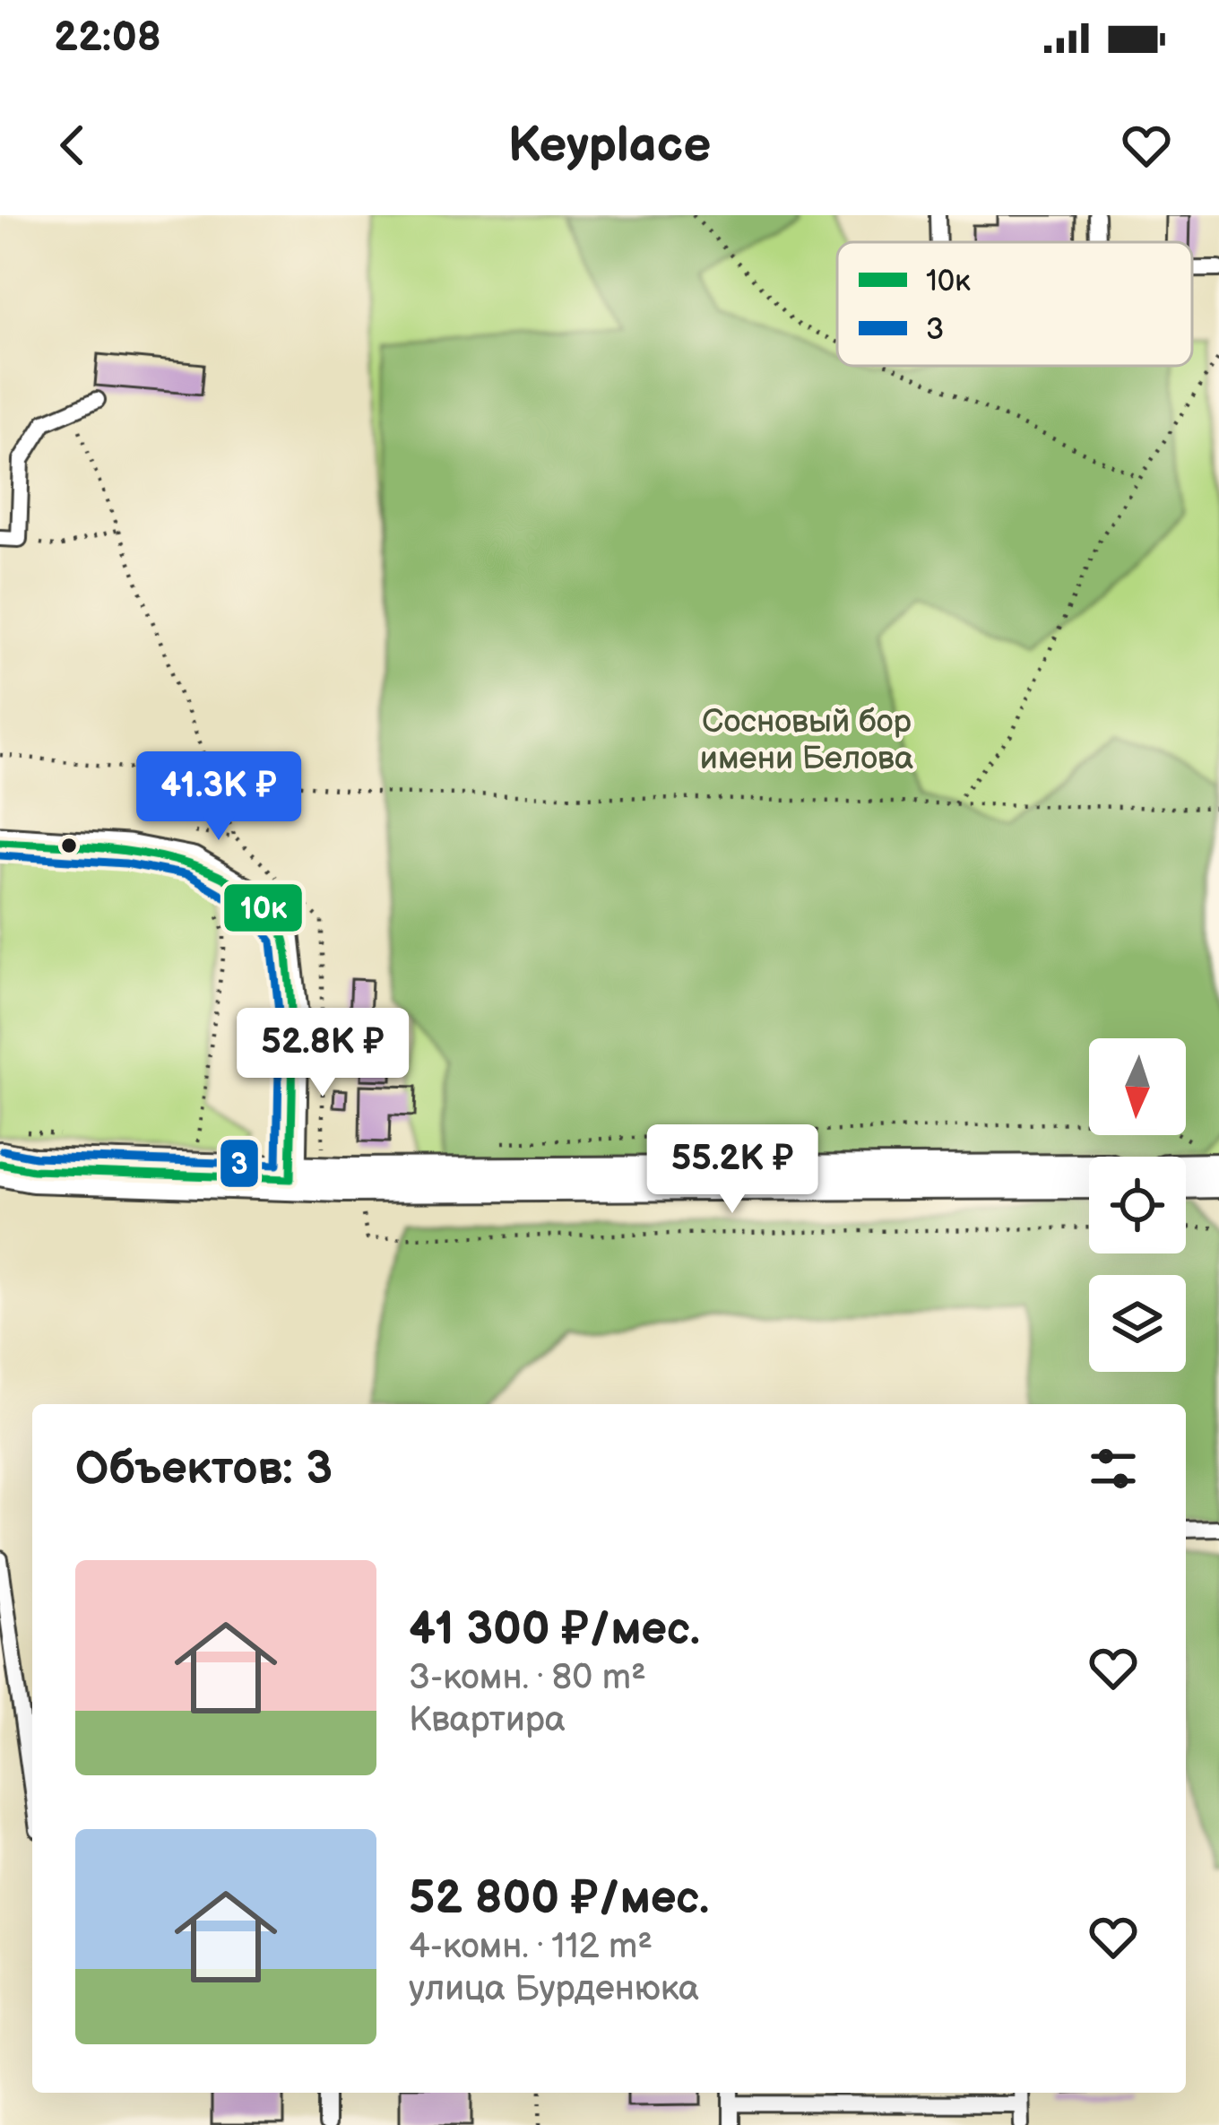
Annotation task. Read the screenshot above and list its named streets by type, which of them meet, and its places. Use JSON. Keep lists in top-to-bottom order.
{
  "parks": ["Сосновый бор имени Белова"],
  "lines": ["transit line 10к", "transit line 3"],
  "legend": ["10к", "3"],
  "north": "bottom",
  "page": {
    "status": "22:08",
    "header": "Keyplace",
    "price": ["41.3K ₽", "52.8K ₽", "55.2K ₽"],
    "heading": "Объектов: 3",
    "list": [
      {
        "name": "41 300 ₽/мес.",
        "note": "3-комн. · 80 m² · Квартира"
      },
      {
        "name": "52 800 ₽/мес.",
        "note": "4-комн. · 112 m² · улица Бурденюка"
      }
    ]
  }
}
